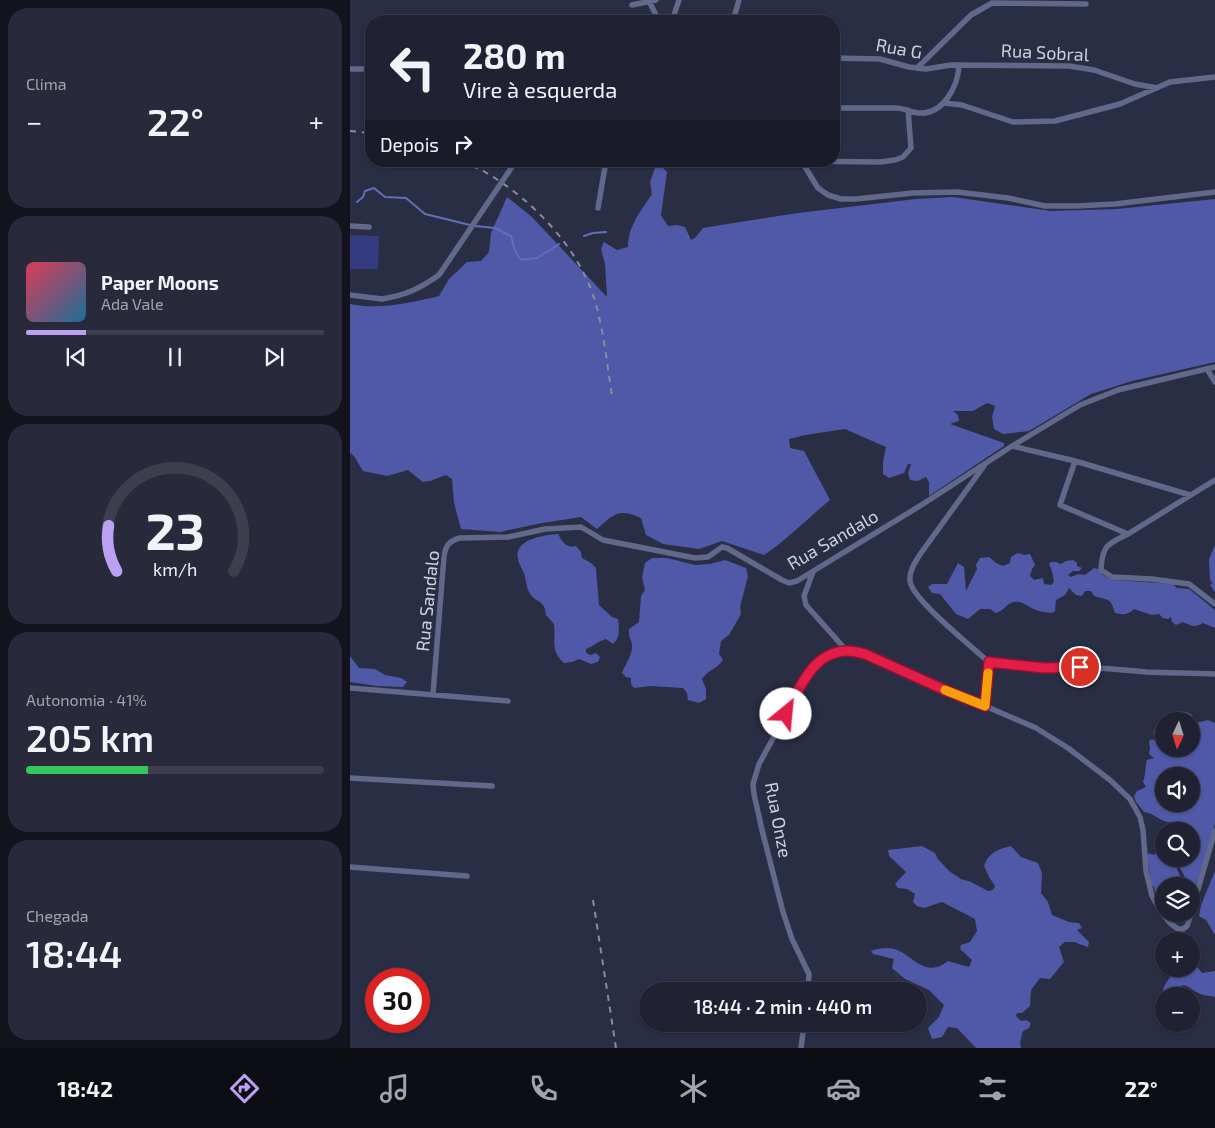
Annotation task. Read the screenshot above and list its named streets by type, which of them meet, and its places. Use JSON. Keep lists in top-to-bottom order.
{
  "streets": {
    "street": [
      "Rua G",
      "Rua Sobral",
      "Rua Sandalo",
      "Rua Onze"
    ]
  },
  "crossings": [
    ["Rua G", "Rua Sobral"]
  ],
  "north": "bottom",
  "page": {
    "tile": [
      "Clima",
      ["Autonomia · 41%", "205 km"],
      ["Chegada", "18:44"]
    ],
    "turn": ["280 m", "Vire à esquerda"],
    "heat": ["−", "22°", "+"],
    "then": "Depois",
    "song": ["Paper Moons", "Ada Vale"],
    "map_buttons": ["+", "−"],
    "limit": "30",
    "trip": "18:44 · 2 min · 440 m",
    "tabs": ["18:42", "22°"],
    "gauge": ["23", "km/h"]
  }
}
